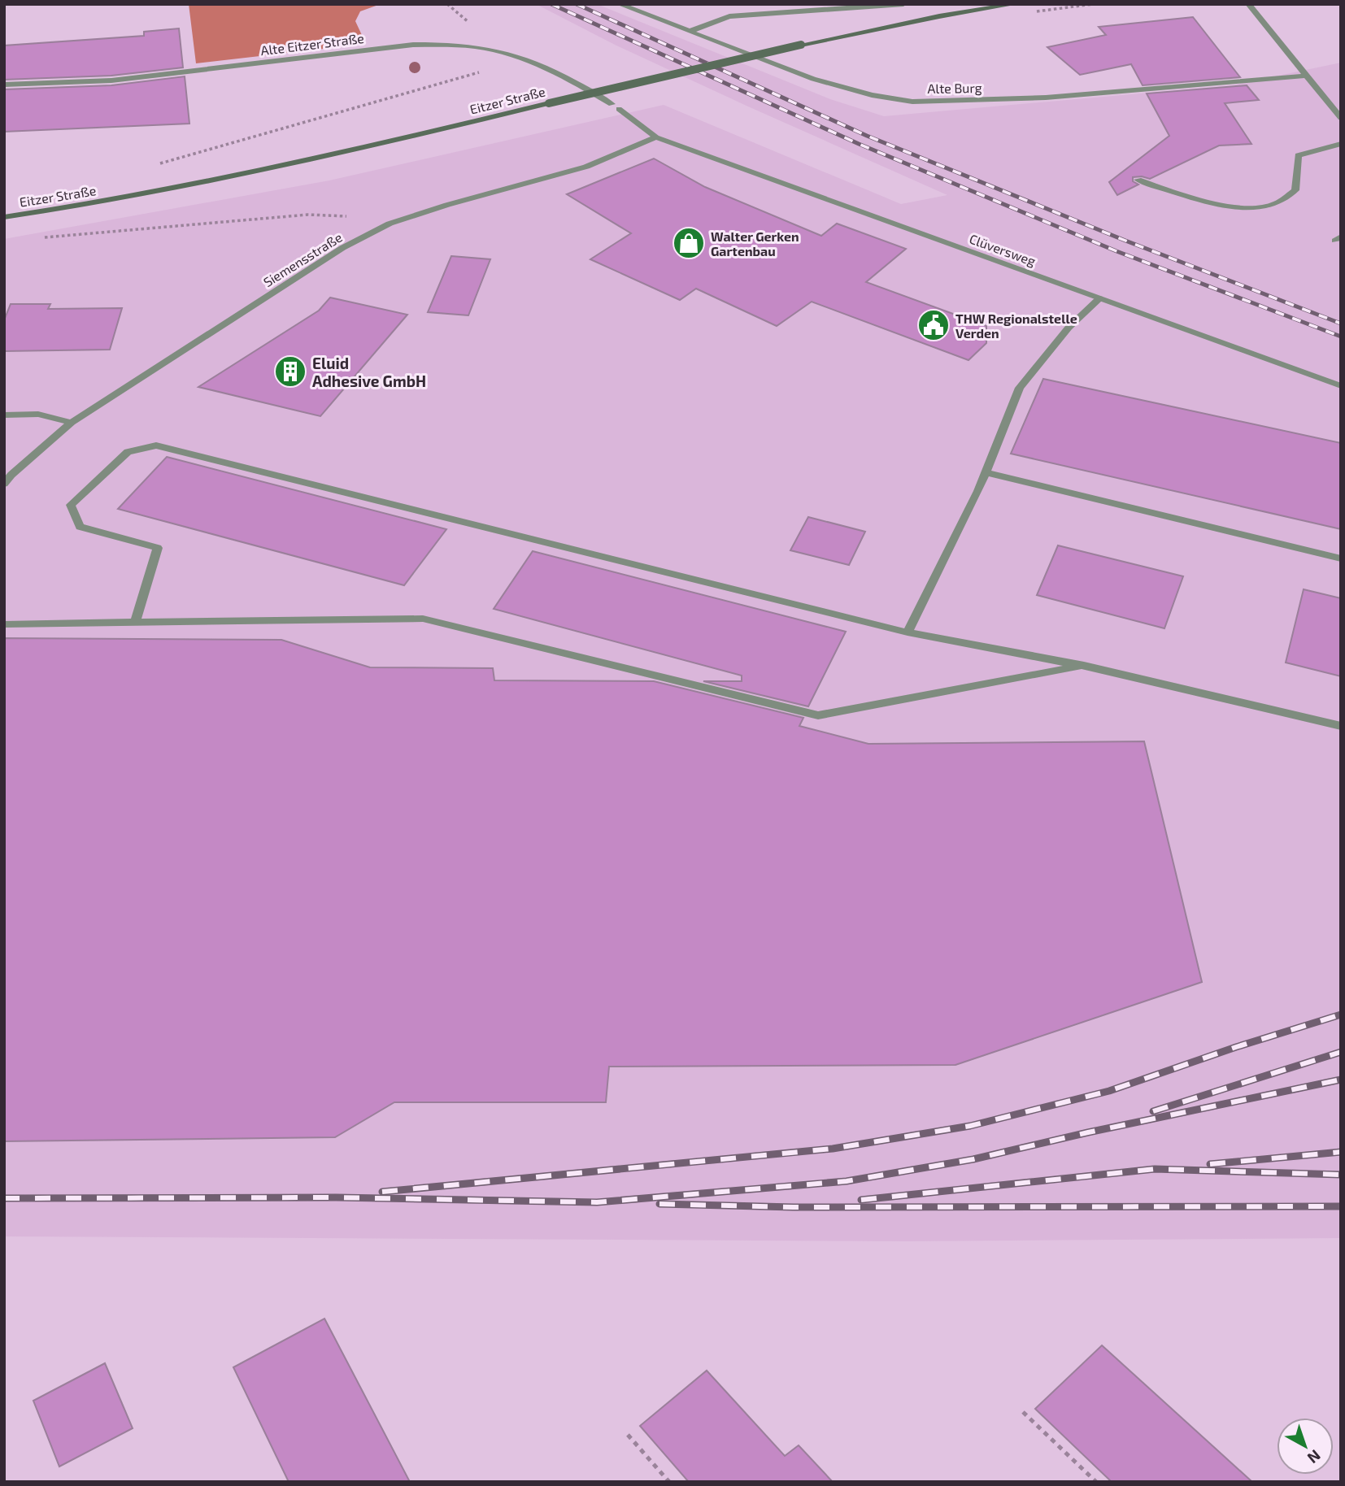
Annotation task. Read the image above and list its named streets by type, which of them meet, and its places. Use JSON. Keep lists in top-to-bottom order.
{
  "streets": {
    "main road": ["Eitzer Straße"],
    "street": [
      "Alte Eitzer Straße",
      "Alte Burg",
      "Clüversweg",
      "Siemensstraße"
    ]
  },
  "crossings": [
    ["Alte Eitzer Straße", "Clüversweg"],
    ["Alte Eitzer Straße", "Siemensstraße"],
    ["Clüversweg", "Siemensstraße"]
  ],
  "places": {
    "shop": ["Walter Gerken Gartenbau"],
    "public building": ["THW Regionalstelle Verden"],
    "building": ["Eluid Adhesive GmbH"]
  },
  "north": "bottom right"
}
